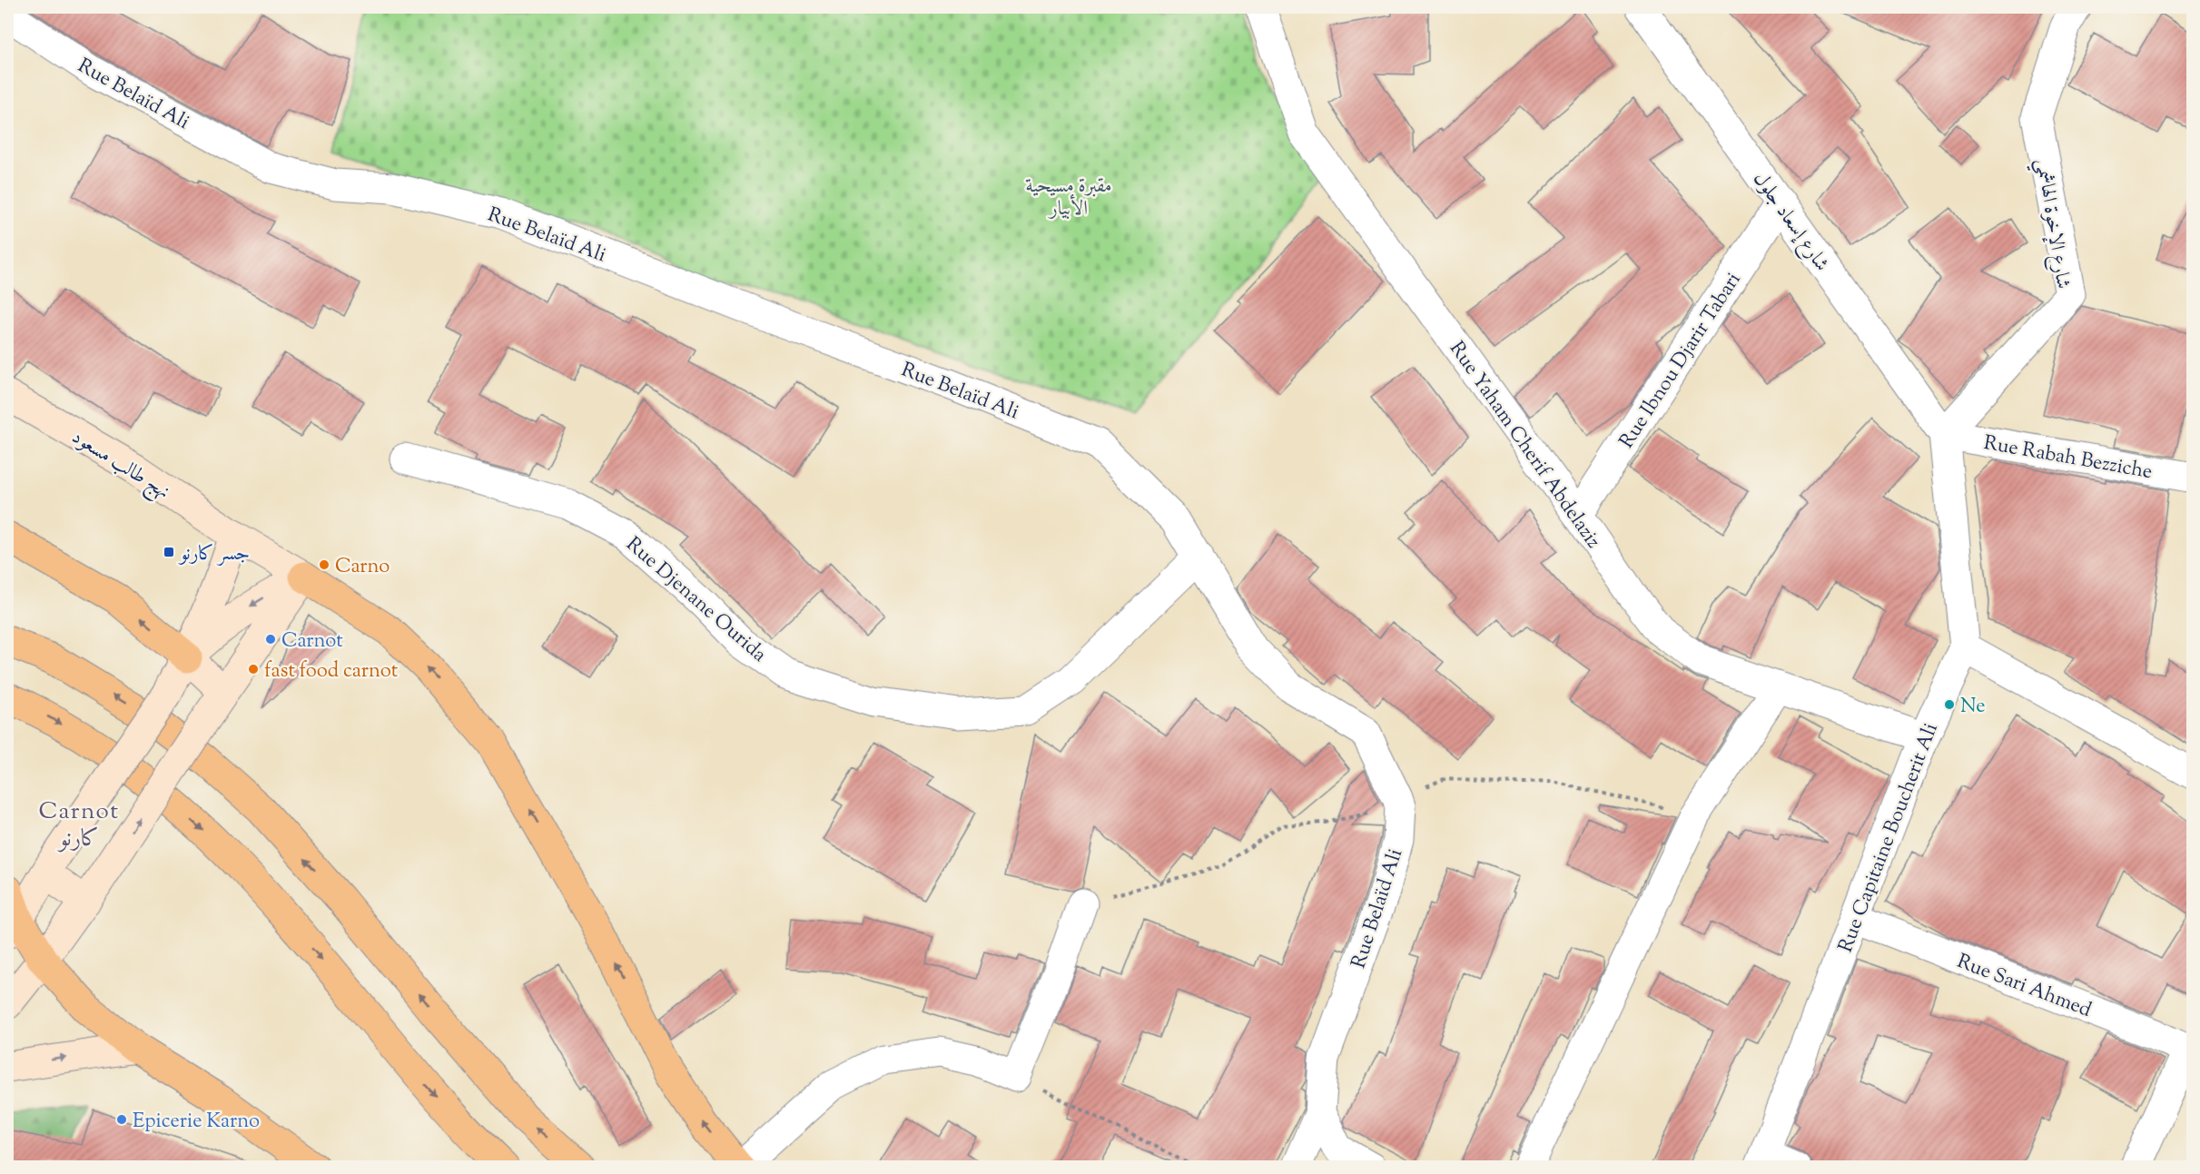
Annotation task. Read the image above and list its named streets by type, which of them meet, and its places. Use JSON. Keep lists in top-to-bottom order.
{
  "streets": {
    "main road": ["نهج طالب مسعود"],
    "street": [
      "Rue Belaïd Ali",
      "شارع إسعاد جلول",
      "شارع الإخوة الهاشمي",
      "Rue Ibnou Djarir Tabari",
      "Rue Yaham Cherif Abdelaziz",
      "Rue Rabah Bezziche",
      "Rue Djenane Ourida",
      "Rue Capitaine Boucherit Ali",
      "Rue Sari Ahmed"
    ]
  },
  "crossings": [
    ["Rue Belaïd Ali", "Rue Djenane Ourida"],
    ["شارع إسعاد جلول", "شارع الإخوة الهاشمي"],
    ["شارع إسعاد جلول", "Rue Ibnou Djarir Tabari"],
    ["شارع إسعاد جلول", "Rue Rabah Bezziche"],
    ["شارع الإخوة الهاشمي", "Rue Rabah Bezziche"],
    ["Rue Ibnou Djarir Tabari", "Rue Yaham Cherif Abdelaziz"],
    ["Rue Yaham Cherif Abdelaziz", "Rue Capitaine Boucherit Ali"],
    ["Rue Capitaine Boucherit Ali", "Rue Sari Ahmed"]
  ],
  "districts": ["Carnot كارنو"],
  "parks": ["مقبرة مسيحية الأبيار"],
  "places": {
    "transit": ["جسر كارنو"],
    "other": [
      "Carno",
      "Carnot",
      "fast food carnot",
      "Ne",
      "Epicerie Karno"
    ]
  }
}
